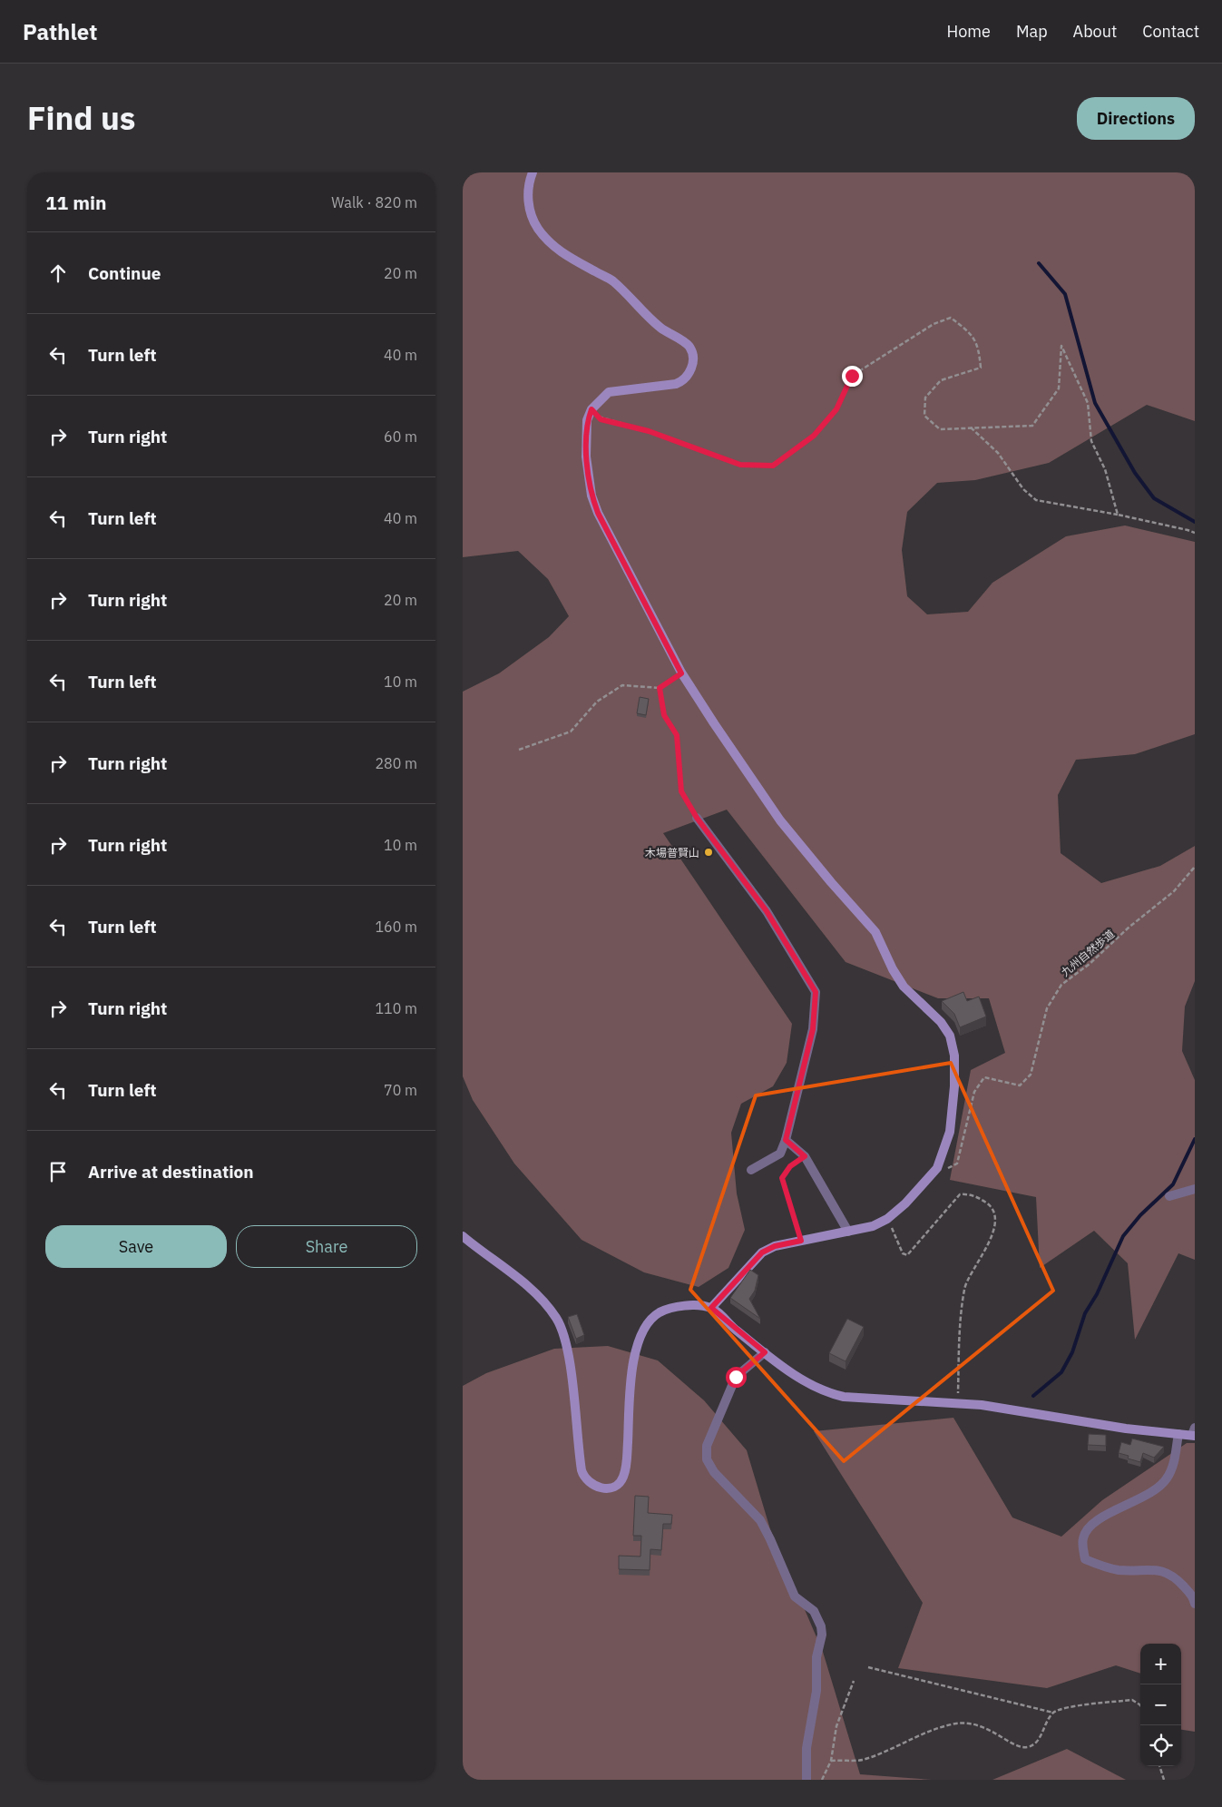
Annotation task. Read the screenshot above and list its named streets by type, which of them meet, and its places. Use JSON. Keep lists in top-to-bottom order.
{
  "streets": {
    "path": ["九州自然歩道"]
  },
  "places": ["木場普賢山"],
  "page": {
    "header": "Pathlet",
    "nav": [
      "Home",
      "Map",
      "About",
      "Contact"
    ],
    "title": "Find us",
    "buttons": [
      "Directions",
      ["Save", "Share"]
    ],
    "heading": ["11 min", "Walk · 820 m"],
    "list": [
      ["Continue", "20 m"],
      ["Turn left", "40 m"],
      ["Turn right", "60 m"],
      ["Turn left", "40 m"],
      ["Turn right", "20 m"],
      ["Turn left", "10 m"],
      ["Turn right", "280 m"],
      ["Turn right", "10 m"],
      ["Turn left", "160 m"],
      ["Turn right", "110 m"],
      ["Turn left", "70 m"],
      "Arrive at destination"
    ],
    "map_buttons": ["+", "−"]
  }
}
